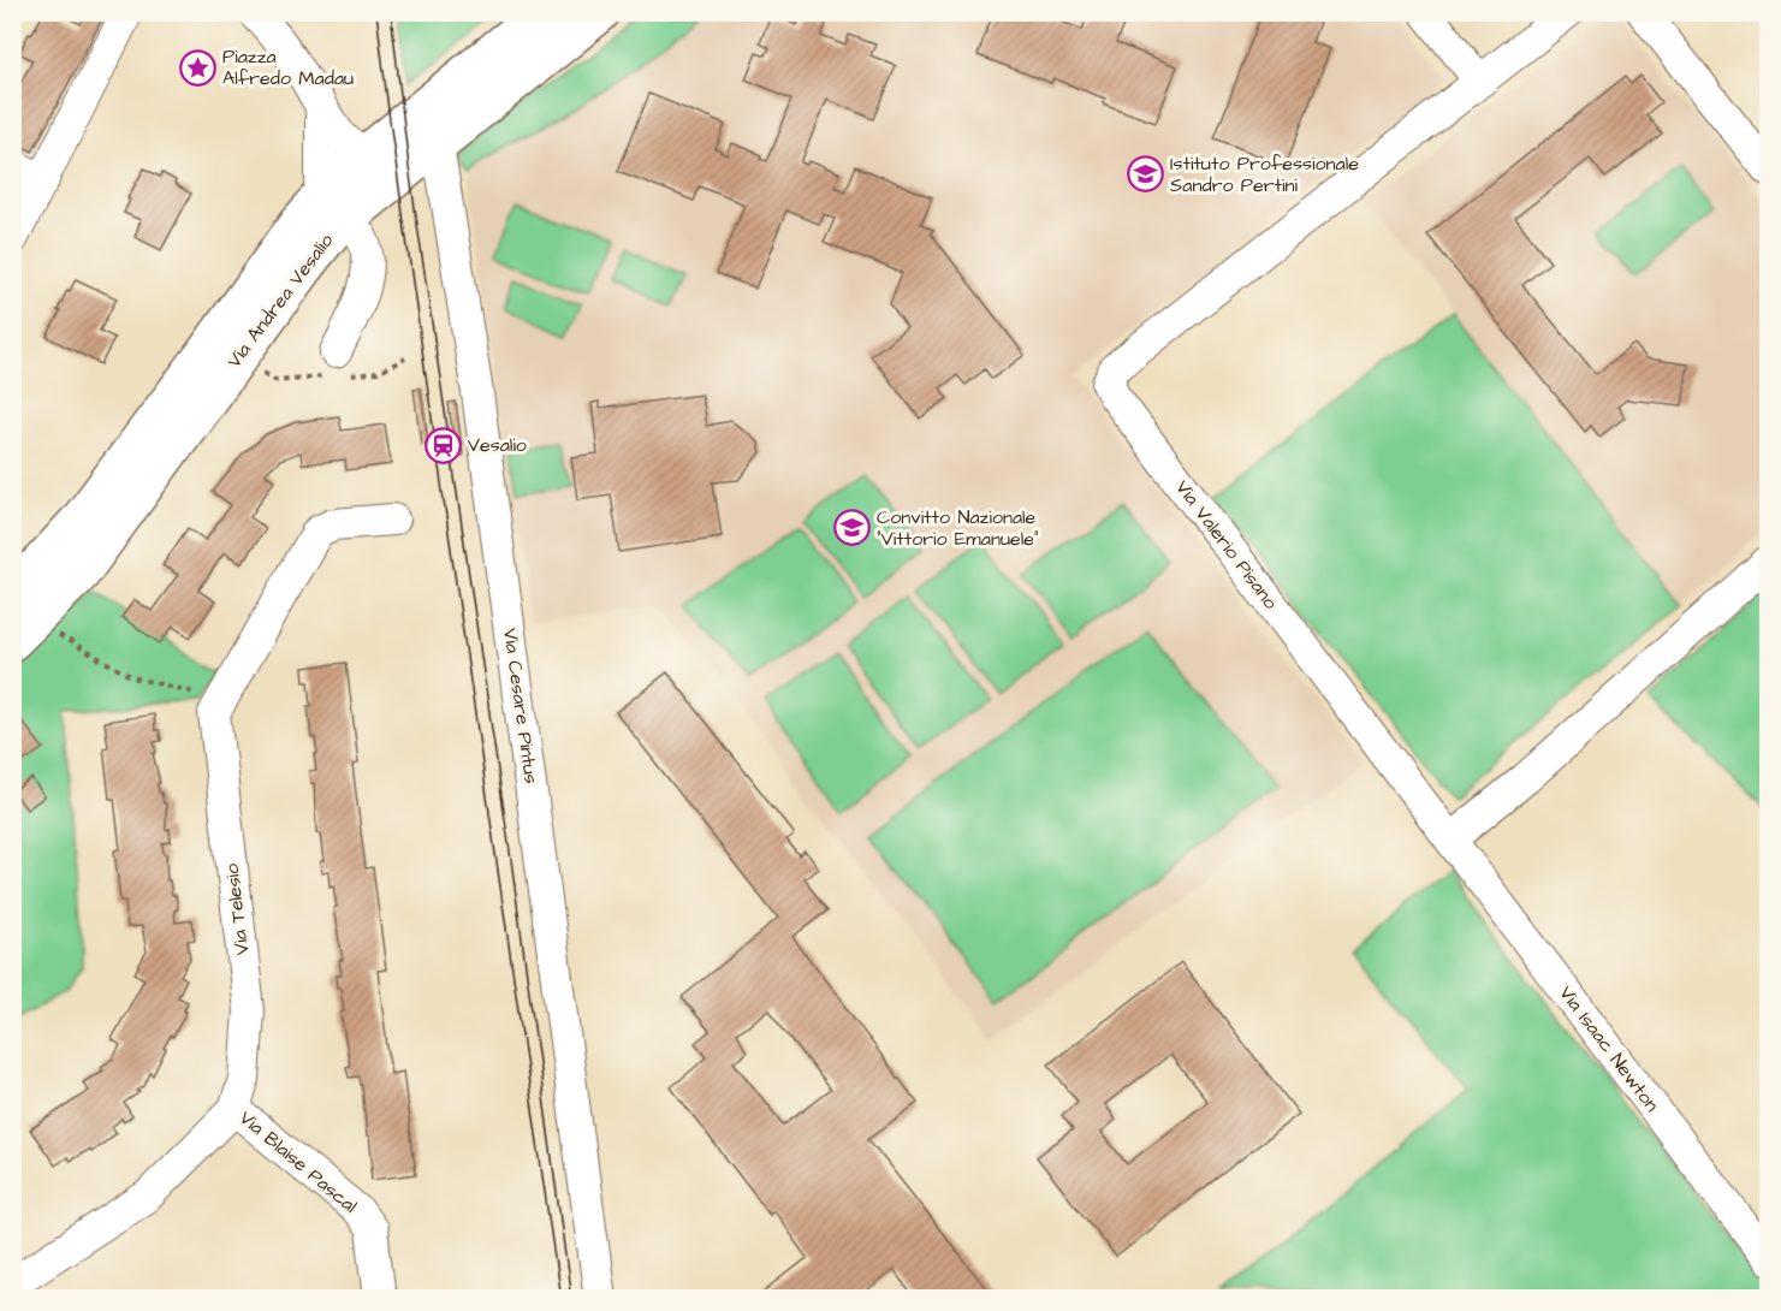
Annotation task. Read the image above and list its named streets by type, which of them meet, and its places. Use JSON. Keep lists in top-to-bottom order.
{
  "streets": {
    "main road": ["Via Andrea Vesalio"],
    "street": [
      "Via Valerio Pisano",
      "Via Cesare Pintus",
      "Via Telesio",
      "Via Isaac Newton",
      "Via Blaise Pascal"
    ]
  },
  "crossings": [
    ["Via Andrea Vesalio", "Via Cesare Pintus"],
    ["Via Valerio Pisano", "Via Isaac Newton"],
    ["Via Telesio", "Via Blaise Pascal"]
  ],
  "places": {
    "place": ["Piazza Alfredo Madau"],
    "school or university": ["Istituto Professionale Sandro Pertini", "Convitto Nazionale \"Vittorio Emanuele\""],
    "station": ["Vesalio"]
  }
}
